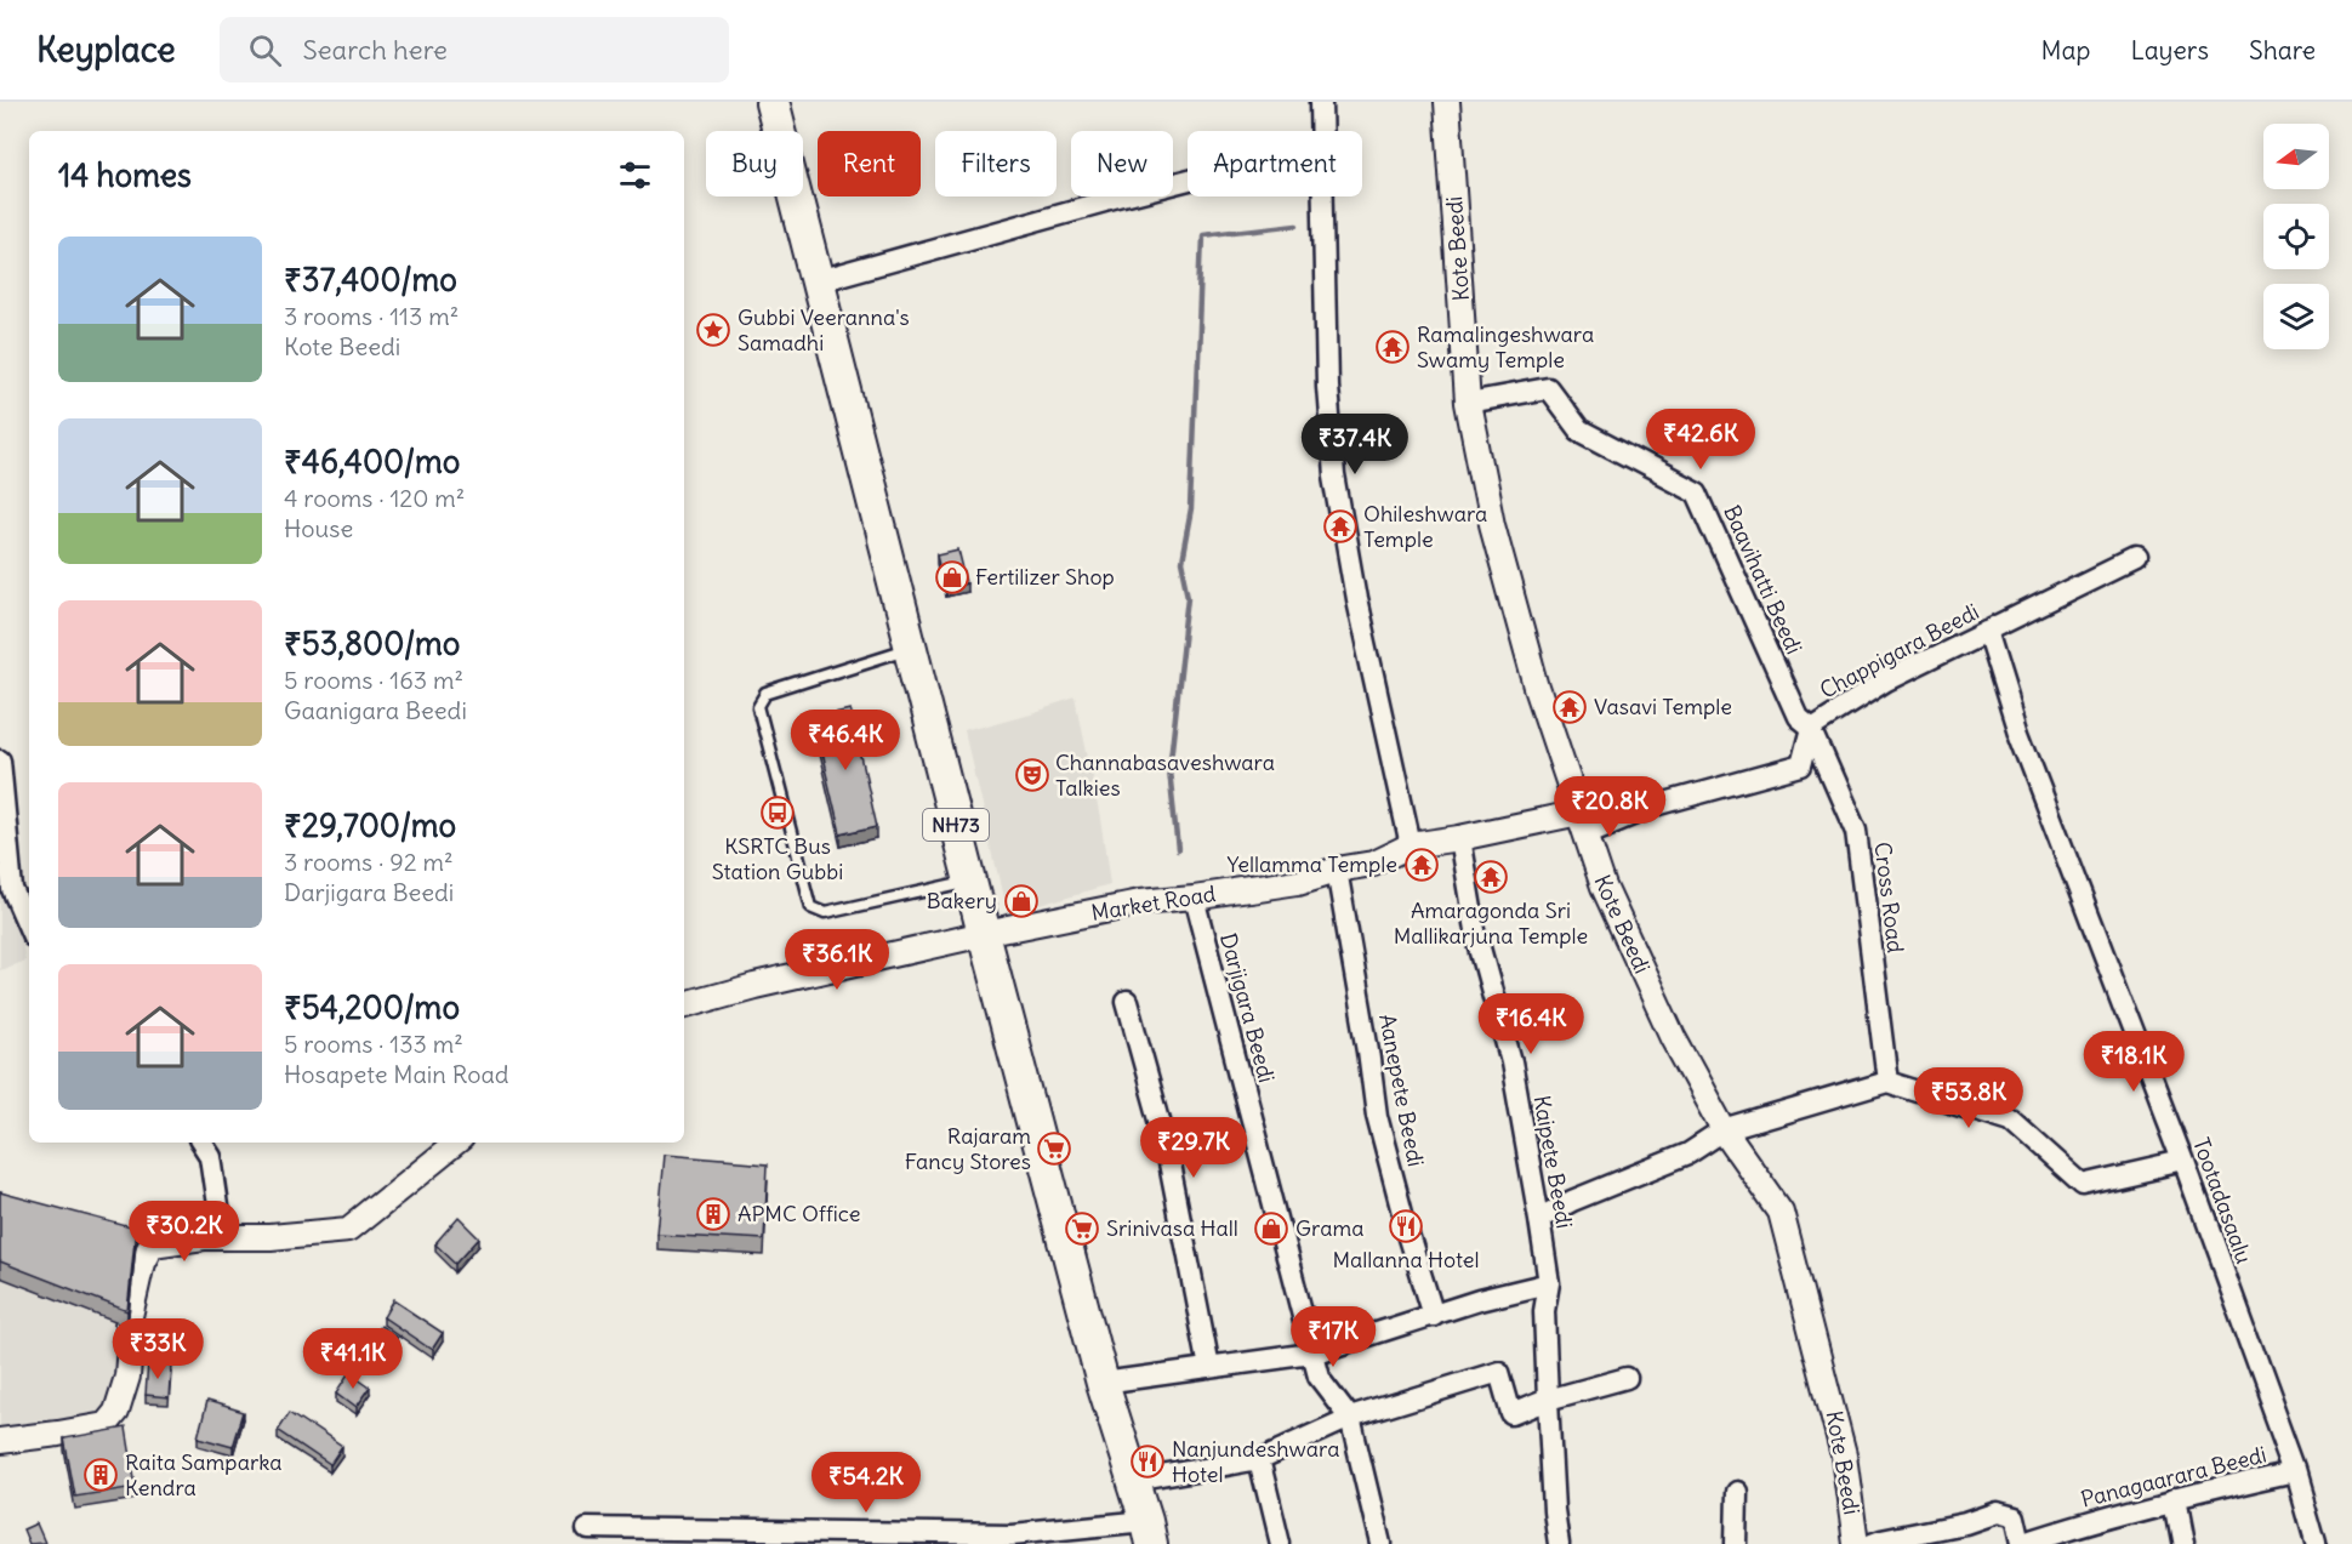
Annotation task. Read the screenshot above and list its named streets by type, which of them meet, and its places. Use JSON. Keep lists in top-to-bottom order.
{
  "streets": {
    "main road": ["NH73"],
    "street": [
      "Kote Beedi",
      "Baavihatti Beedi",
      "Chappigara Beedi",
      "Cross Road",
      "Market Road",
      "Darjigara Beedi",
      "Aanepete Beedi",
      "Kaipete Beedi",
      "Tootadasaalu",
      "Panagaarara Beedi"
    ]
  },
  "crossings": [
    ["Kote Beedi", "Baavihatti Beedi"],
    ["Kote Beedi", "Chappigara Beedi"],
    ["Kote Beedi", "Market Road"],
    ["Baavihatti Beedi", "Chappigara Beedi"],
    ["Baavihatti Beedi", "Cross Road"],
    ["Chappigara Beedi", "Cross Road"],
    ["Chappigara Beedi", "Market Road"],
    ["Chappigara Beedi", "Tootadasaalu"],
    ["NH73", "Market Road"],
    ["Market Road", "Darjigara Beedi"],
    ["Market Road", "Aanepete Beedi"],
    ["Market Road", "Kaipete Beedi"],
    ["Tootadasaalu", "Panagaarara Beedi"]
  ],
  "places": {
    "place": ["Gubbi Veeranna's Samadhi"],
    "temple": [
      "Ramalingeshwara Swamy Temple",
      "Ohileshwara Temple",
      "Vasavi Temple",
      "Yellamma Temple",
      "Amaragonda Sri Mallikarjuna Temple"
    ],
    "shop": ["Fertilizer Shop", "Bakery", "Grama"],
    "theatre": ["Channabasaveshwara Talkies"],
    "bus stop": ["KSRTC Bus Station Gubbi"],
    "supermarket": ["Rajaram Fancy Stores", "Srinivasa Hall"],
    "building": ["APMC Office", "Raita Samparka Kendra"],
    "restaurant": ["Mallanna Hotel", "Nanjundeshwara Hotel"]
  },
  "north": "left",
  "page": {
    "header": "Keyplace",
    "search": "Search here",
    "nav": ["Map", "Layers", "Share"],
    "chip": [
      "Buy",
      "Rent",
      "Filters",
      "New",
      "Apartment"
    ],
    "heading": "14 homes",
    "list": [
      {
        "name": "₹37,400/mo",
        "note": "3 rooms · 113 m² · Kote Beedi"
      },
      {
        "name": "₹46,400/mo",
        "note": "4 rooms · 120 m² · House"
      },
      {
        "name": "₹53,800/mo",
        "note": "5 rooms · 163 m² · Gaanigara Beedi"
      },
      {
        "name": "₹29,700/mo",
        "note": "3 rooms · 92 m² · Darjigara Beedi"
      },
      {
        "name": "₹54,200/mo",
        "note": "5 rooms · 133 m² · Hosapete Main Road"
      }
    ],
    "price": [
      "₹42.6K",
      "₹37.4K",
      "₹46.4K",
      "₹20.8K",
      "₹36.1K",
      "₹16.4K",
      "₹18.1K",
      "₹53.8K",
      "₹29.7K",
      "₹30.2K",
      "₹17K",
      "₹33K",
      "₹41.1K",
      "₹54.2K"
    ]
  }
}
